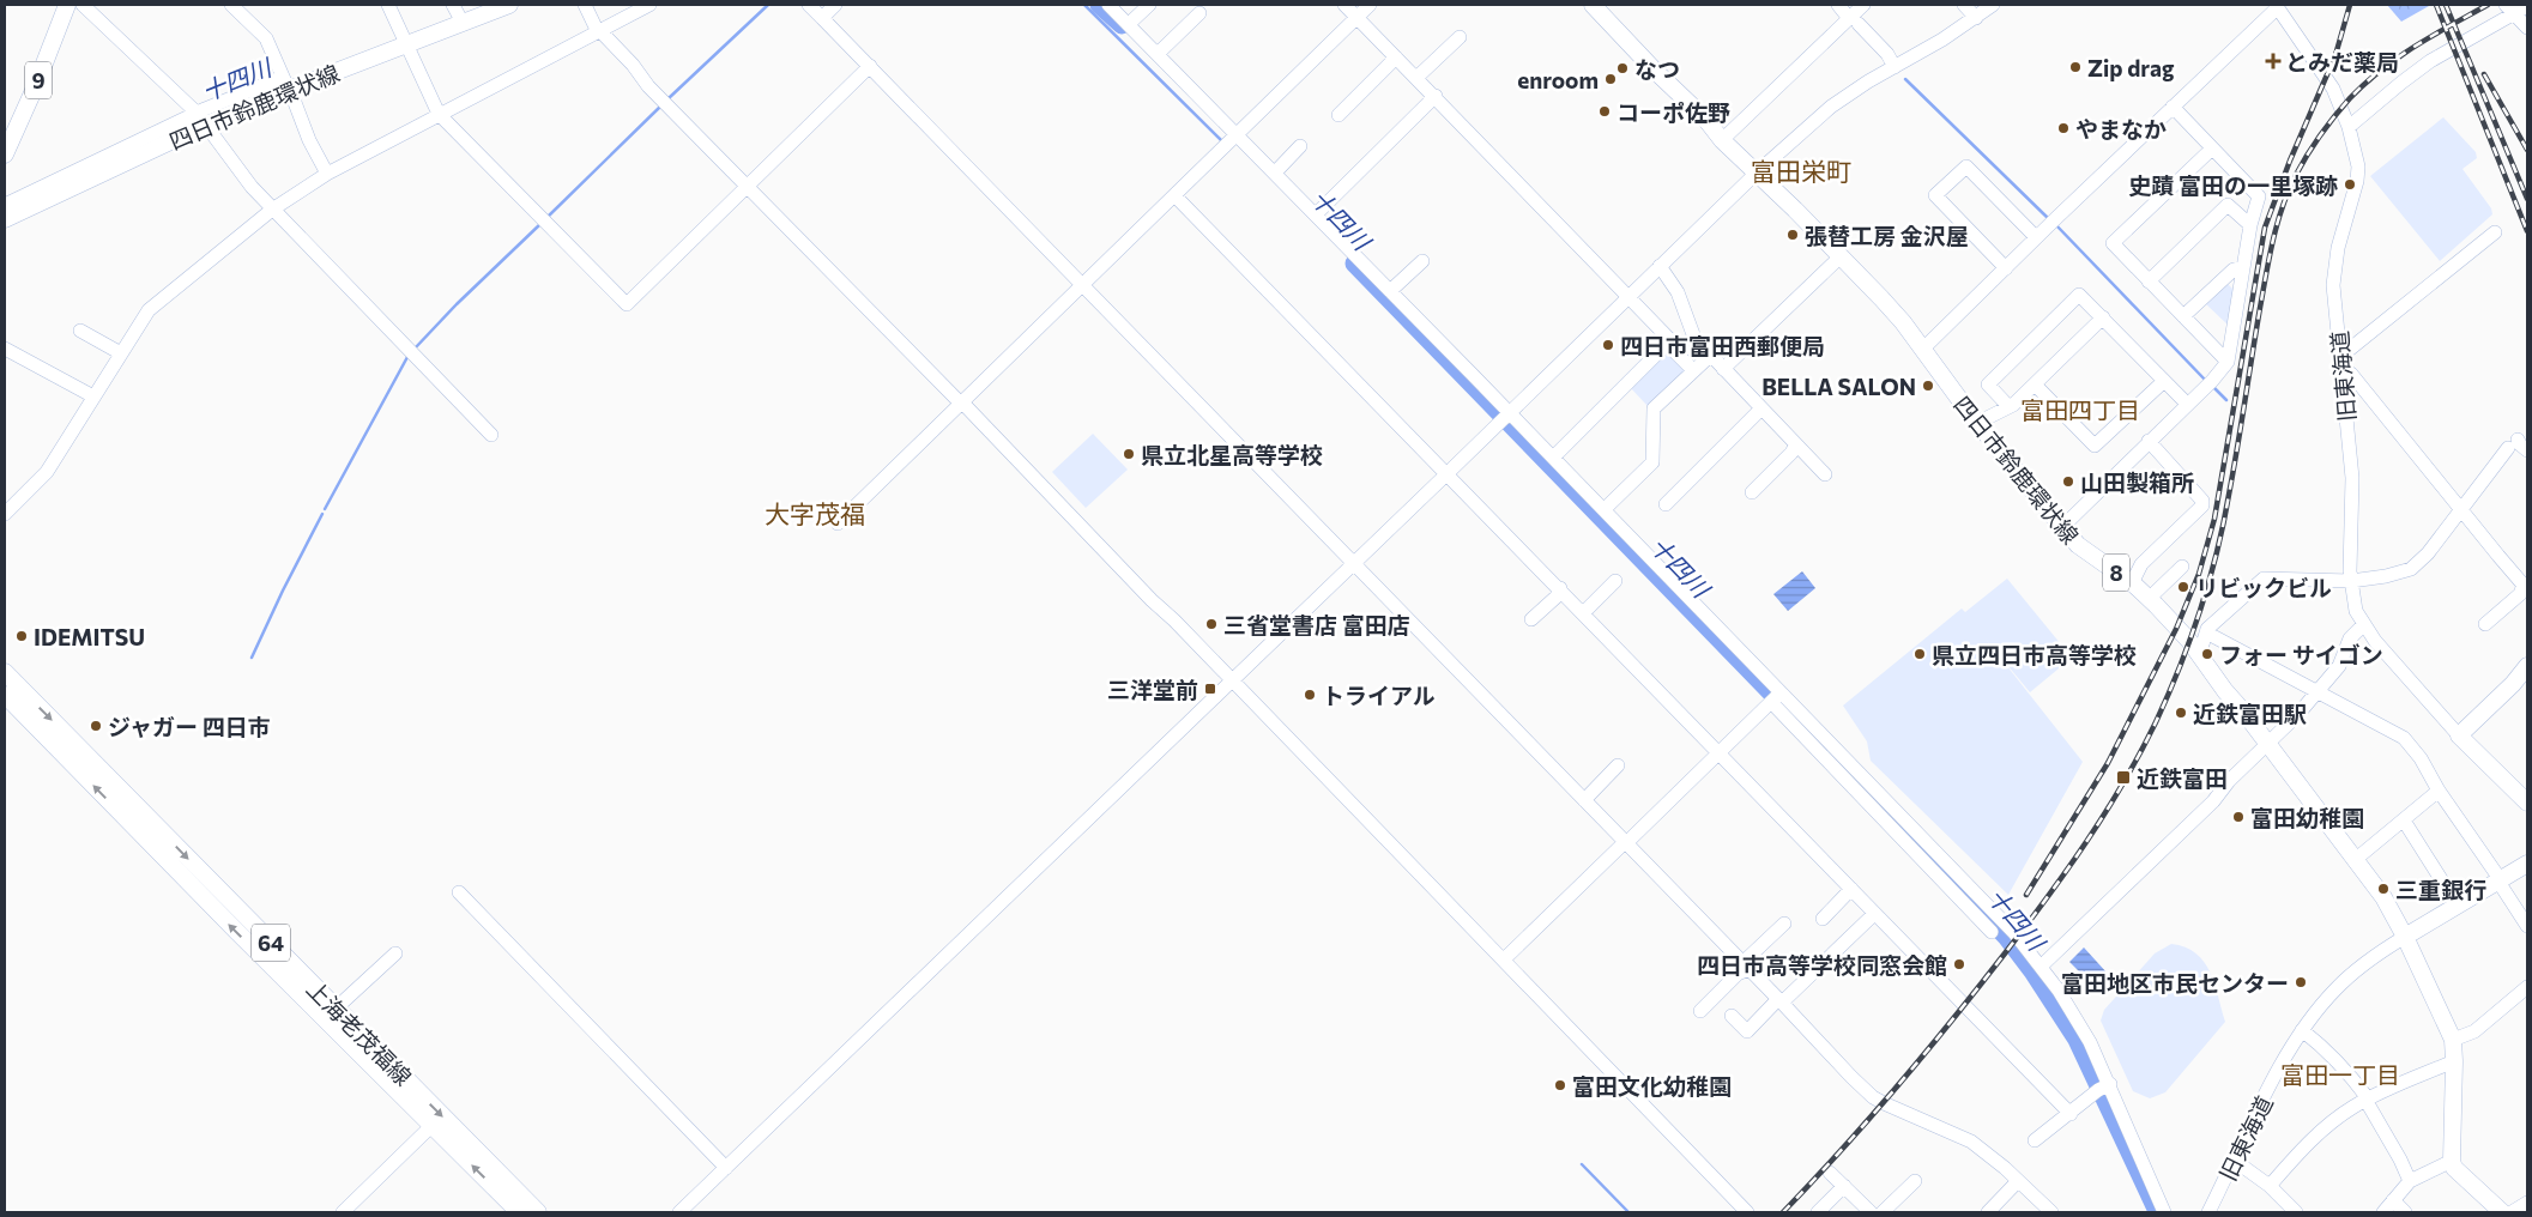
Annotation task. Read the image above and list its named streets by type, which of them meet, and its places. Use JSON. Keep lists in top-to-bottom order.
{
  "streets": {
    "main road": [
      "9",
      "四日市鈴鹿環状線",
      "8",
      "64",
      "上海老茂福線"
    ],
    "street": ["旧東海道"]
  },
  "crossings": [
    ["四日市鈴鹿環状線", "旧東海道"]
  ],
  "districts": [
    "富田栄町",
    "富田四丁目",
    "大字茂福",
    "富田一丁目"
  ],
  "water": ["十四川"],
  "places": {
    "health": ["とみだ薬局"],
    "other": [
      "Zip drag",
      "なつ",
      "enroom",
      "コーポ佐野",
      "やまなか",
      "史蹟 富田の一里塚跡",
      "張替工房 金沢屋",
      "四日市富田西郵便局",
      "BELLA SALON",
      "県立北星高等学校",
      "山田製箱所",
      "リビックビル",
      "三省堂書店 富田店",
      "IDEMITSU",
      "県立四日市高等学校",
      "フォー サイゴン",
      "トライアル",
      "近鉄富田駅",
      "ジャガー 四日市",
      "富田幼稚園",
      "三重銀行",
      "四日市高等学校同窓会館",
      "富田地区市民センター",
      "富田文化幼稚園"
    ],
    "transit": ["三洋堂前", "近鉄富田"]
  }
}
